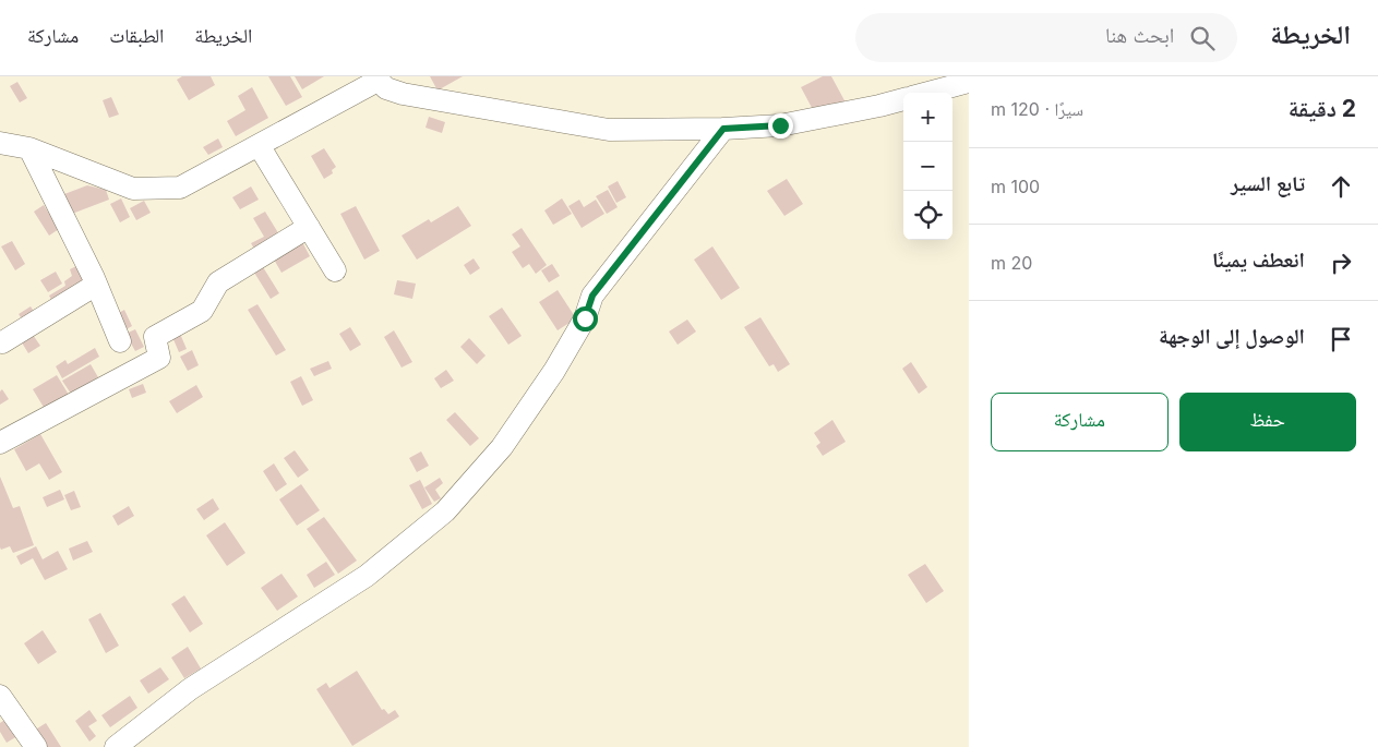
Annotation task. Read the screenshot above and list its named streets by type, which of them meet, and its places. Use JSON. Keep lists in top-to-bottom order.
{
  "page": {
    "header": "الخريطة",
    "search": "ابحث هنا",
    "nav": ["الخريطة", "الطبقات", "مشاركة"],
    "heading": ["2 دقيقة", "سيرًا · 120 m"],
    "map_buttons": ["+", "−"],
    "list": [
      ["تابع السير", "100 m"],
      ["انعطف يمينًا", "20 m"],
      "الوصول إلى الوجهة"
    ],
    "buttons": ["حفظ", "مشاركة"]
  }
}
